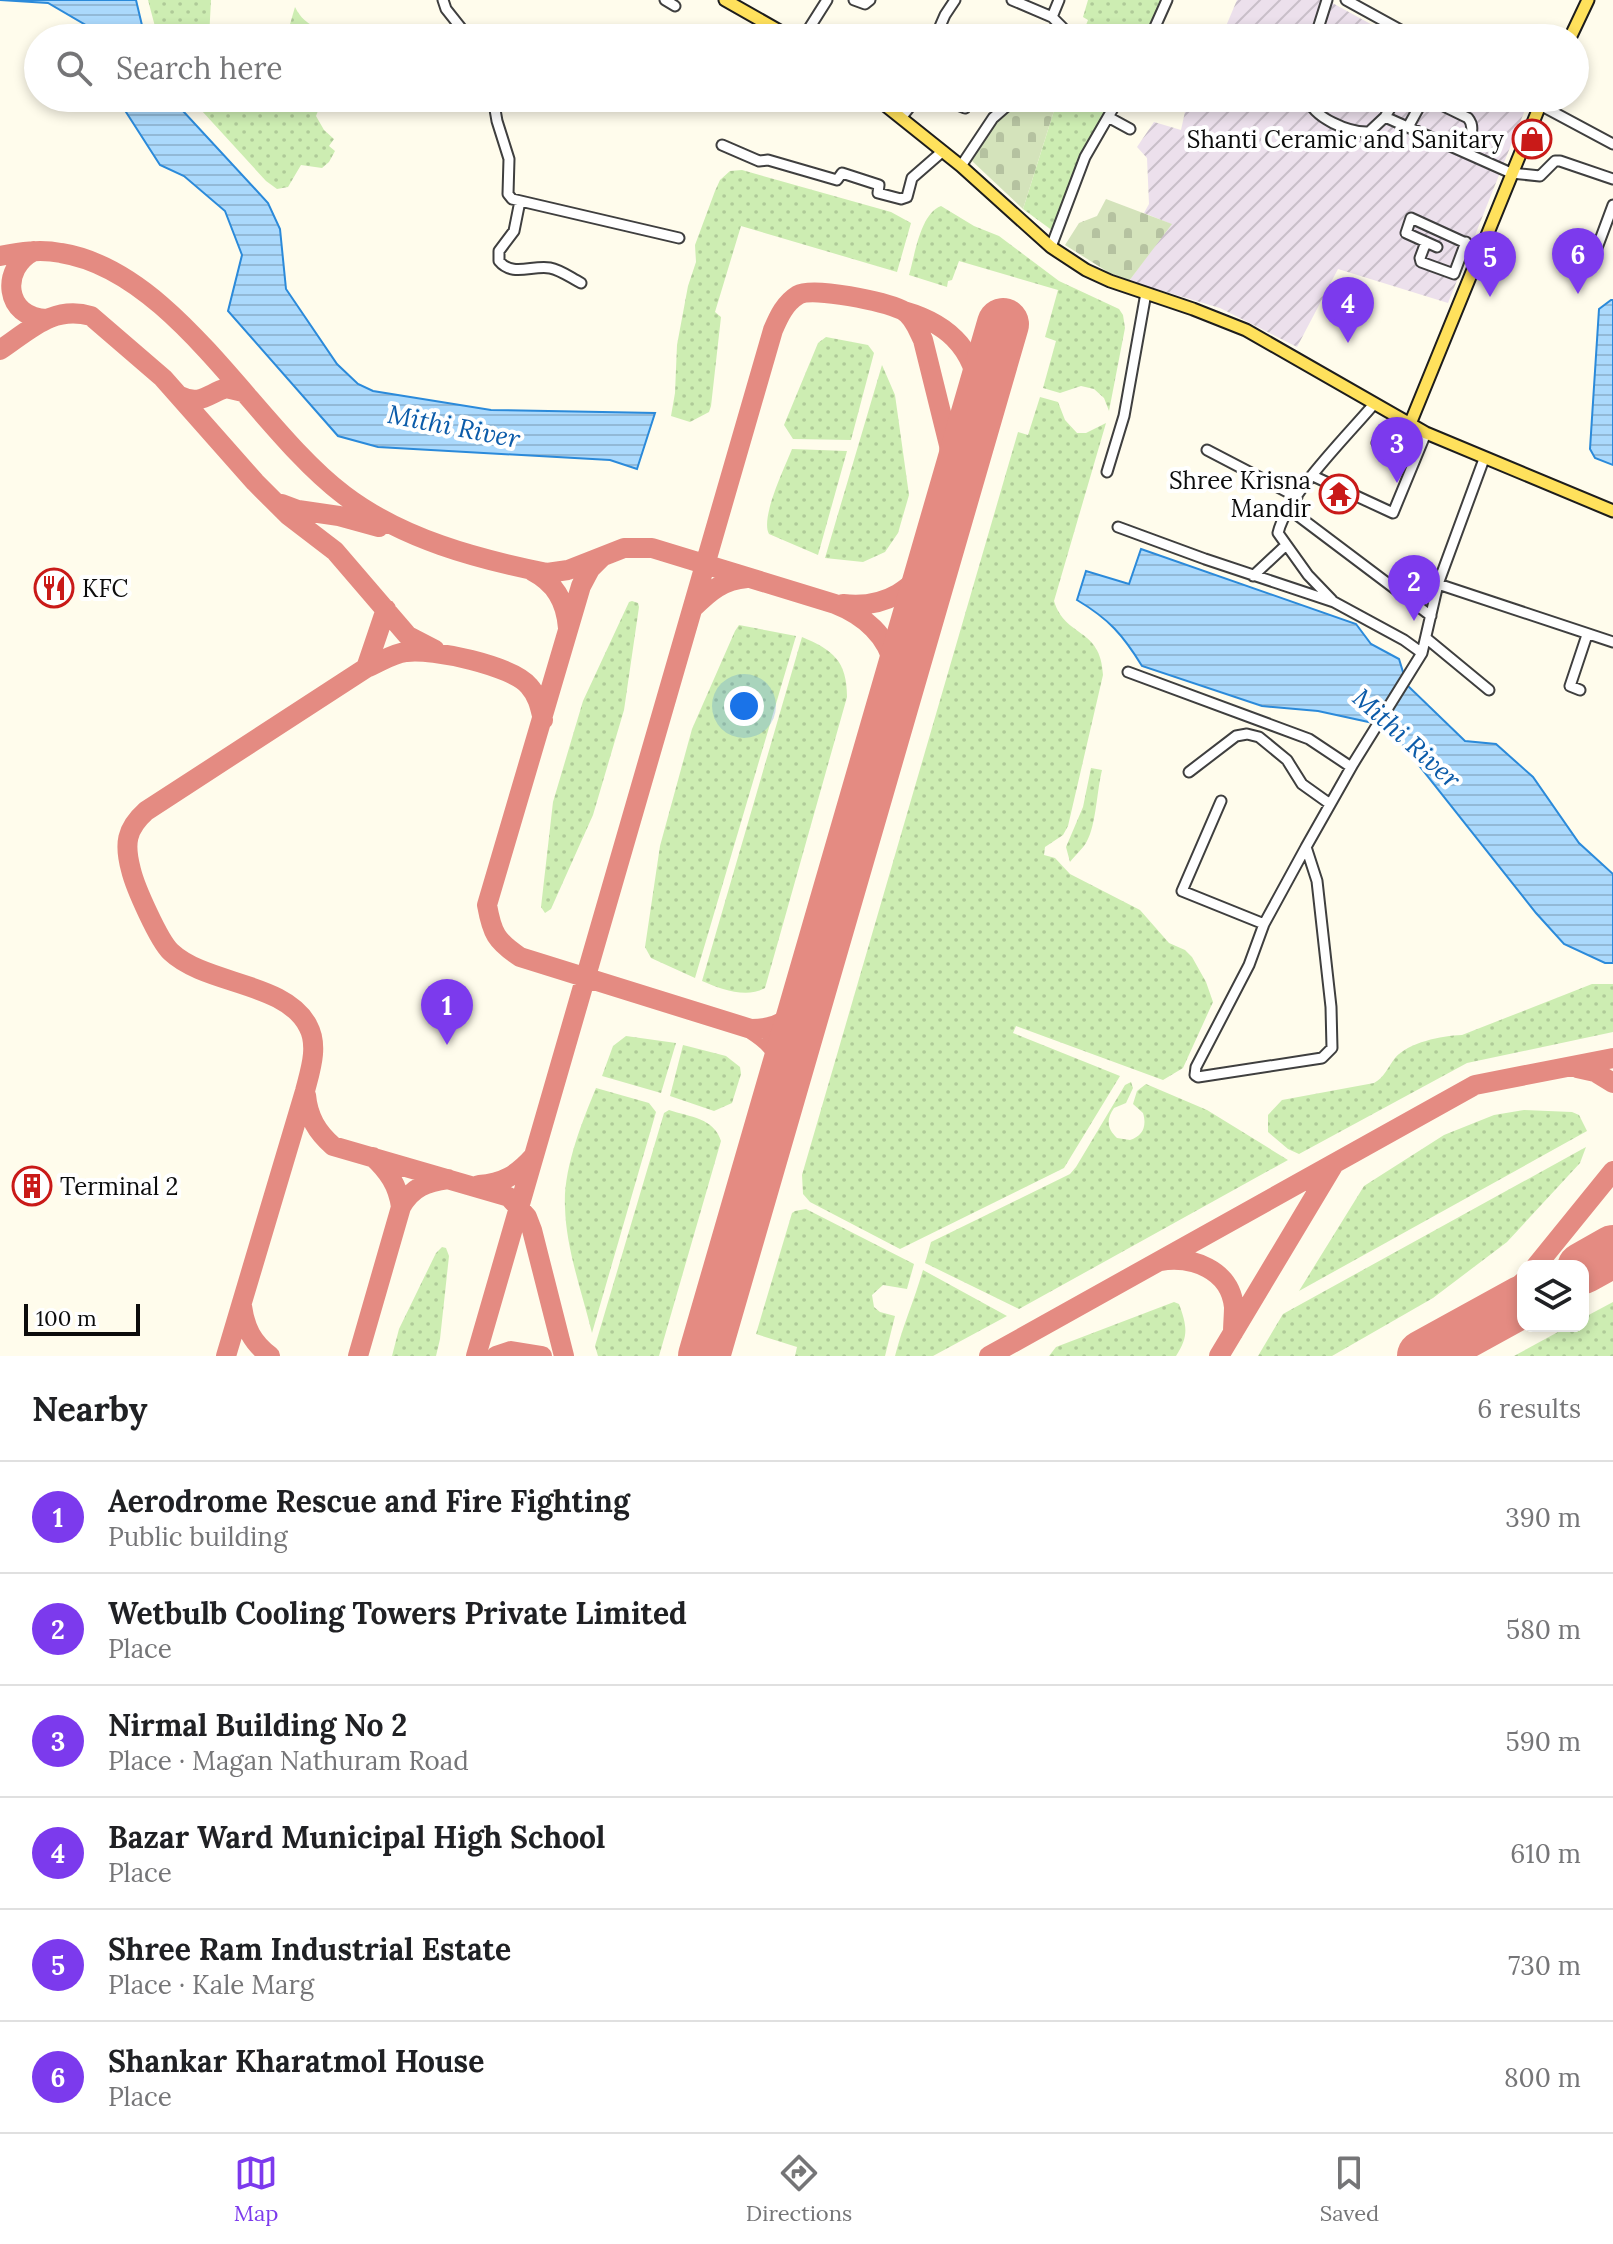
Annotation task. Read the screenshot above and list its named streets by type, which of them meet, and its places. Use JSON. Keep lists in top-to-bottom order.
{
  "water": ["Mithi River"],
  "places": {
    "shop": ["Shanti Ceramic and Sanitary"],
    "temple": ["Shree Krisna Mandir"],
    "restaurant": ["KFC"],
    "building": ["Terminal 2"]
  },
  "scale_bar": "100 m",
  "page": {
    "search": "Search here",
    "pins": [
      "6",
      "5",
      "4",
      "3",
      "2",
      "1"
    ],
    "scale": "100 m",
    "heading": ["Nearby", "6 results"],
    "list": [
      {
        "mark": "1",
        "name": "Aerodrome Rescue and Fire Fighting",
        "note": "Public building",
        "value": "390 m"
      },
      {
        "mark": "2",
        "name": "Wetbulb Cooling Towers Private Limited",
        "note": "Place",
        "value": "580 m"
      },
      {
        "mark": "3",
        "name": "Nirmal Building No 2",
        "note": "Place · Magan Nathuram Road",
        "value": "590 m"
      },
      {
        "mark": "4",
        "name": "Bazar Ward Municipal High School",
        "note": "Place",
        "value": "610 m"
      },
      {
        "mark": "5",
        "name": "Shree Ram Industrial Estate",
        "note": "Place · Kale Marg",
        "value": "730 m"
      },
      {
        "mark": "6",
        "name": "Shankar Kharatmol House",
        "note": "Place",
        "value": "800 m"
      }
    ],
    "nav": ["Map", "Directions", "Saved"]
  }
}
